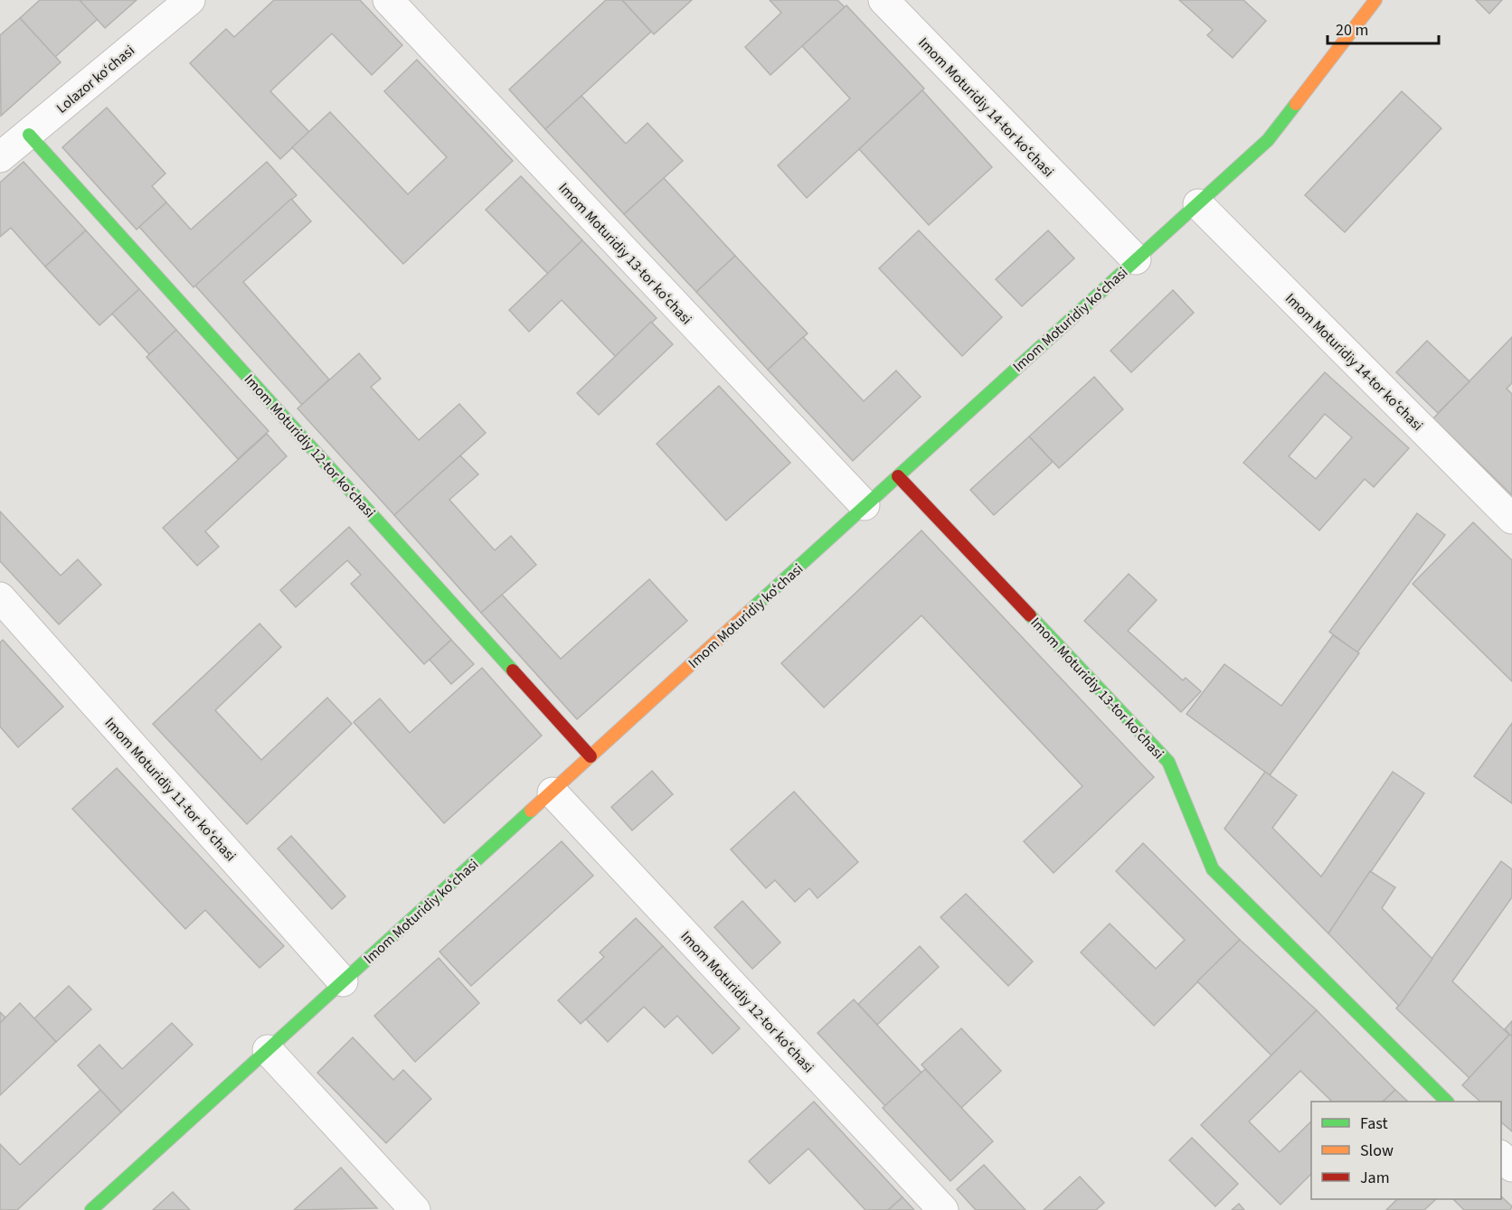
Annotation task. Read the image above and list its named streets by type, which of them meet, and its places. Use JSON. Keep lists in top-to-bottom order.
{
  "streets": {
    "street": [
      "Lolazor ko‘chasi",
      "Imom Moturidiy 14-tor koʻchasi",
      "Imom Moturidiy 13-tor koʻchasi",
      "Imom Moturidiy koʻchasi",
      "Imom Moturidiy 12-tor koʻchasi",
      "Imom Moturidiy 11-tor koʻchasi"
    ]
  },
  "crossings": [
    ["Lolazor ko‘chasi", "Imom Moturidiy 12-tor koʻchasi"],
    ["Imom Moturidiy 14-tor koʻchasi", "Imom Moturidiy koʻchasi"],
    ["Imom Moturidiy 13-tor koʻchasi", "Imom Moturidiy koʻchasi"],
    ["Imom Moturidiy koʻchasi", "Imom Moturidiy 12-tor koʻchasi"],
    ["Imom Moturidiy koʻchasi", "Imom Moturidiy 11-tor koʻchasi"]
  ],
  "legend": ["Fast", "Slow", "Jam"],
  "scale_bar": "20 m"
}
